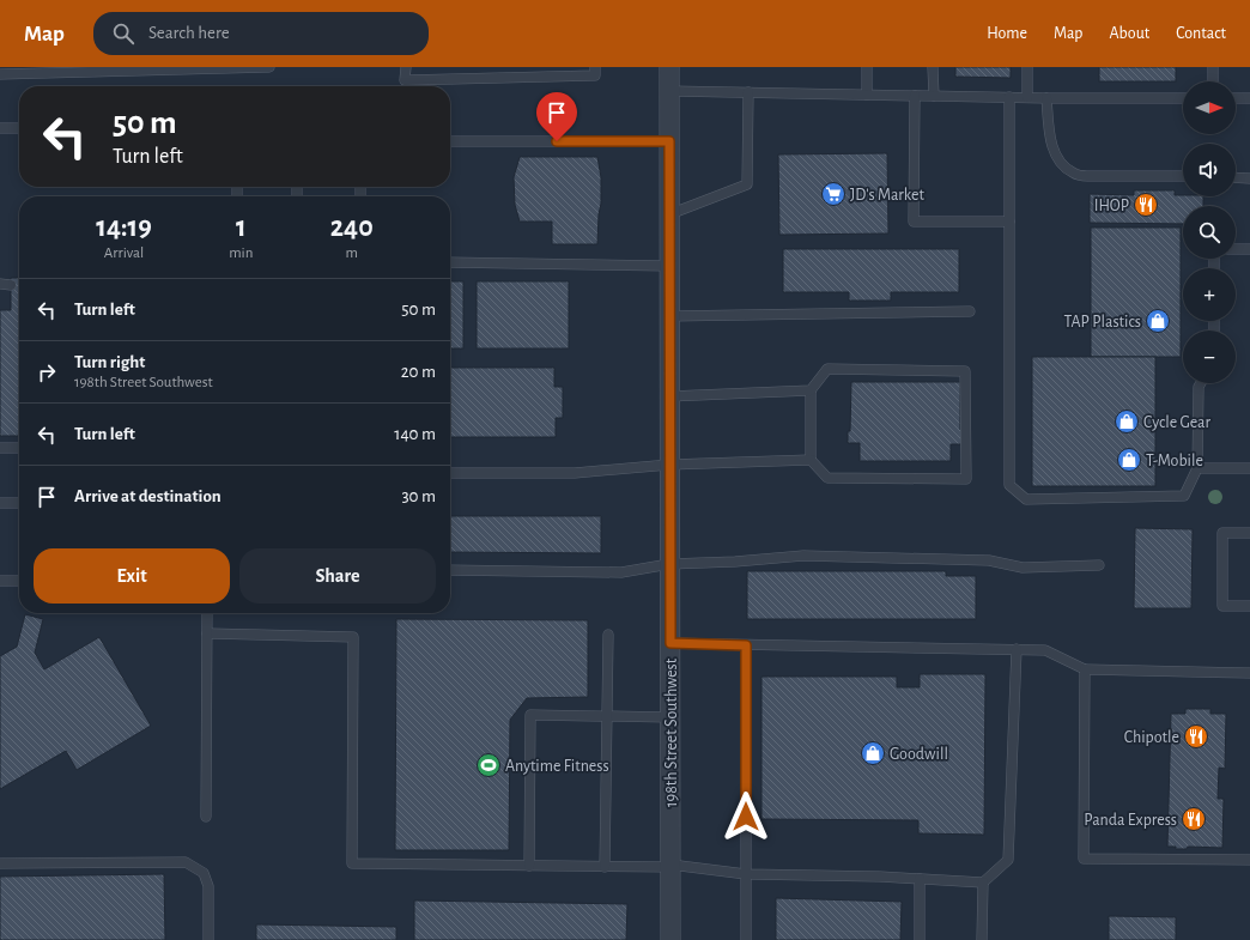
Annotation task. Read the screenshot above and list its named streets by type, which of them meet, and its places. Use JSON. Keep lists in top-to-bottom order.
{
  "streets": {
    "street": ["198th Street Southwest"]
  },
  "places": {
    "supermarket": ["JD's Market"],
    "restaurant": ["IHOP", "Chipotle", "Panda Express"],
    "shop": [
      "TAP Plastics",
      "Cycle Gear",
      "T-Mobile",
      "Goodwill"
    ],
    "sports": ["Anytime Fitness"]
  },
  "north": "right",
  "page": {
    "header": "Map",
    "search": "Search here",
    "nav": [
      "Home",
      "Map",
      "About",
      "Contact"
    ],
    "map_buttons": ["+", "−"],
    "turn": ["50 m", "Turn left"],
    "eta": [
      "14:19",
      "Arrival",
      "1",
      "min",
      "240",
      "m"
    ],
    "list": [
      {
        "name": "Turn left",
        "value": "50 m"
      },
      {
        "name": "Turn right",
        "note": "198th Street Southwest",
        "value": "20 m"
      },
      {
        "name": "Turn left",
        "value": "140 m"
      },
      {
        "name": "Arrive at destination",
        "value": "30 m"
      }
    ],
    "buttons": ["Exit", "Share"]
  }
}
